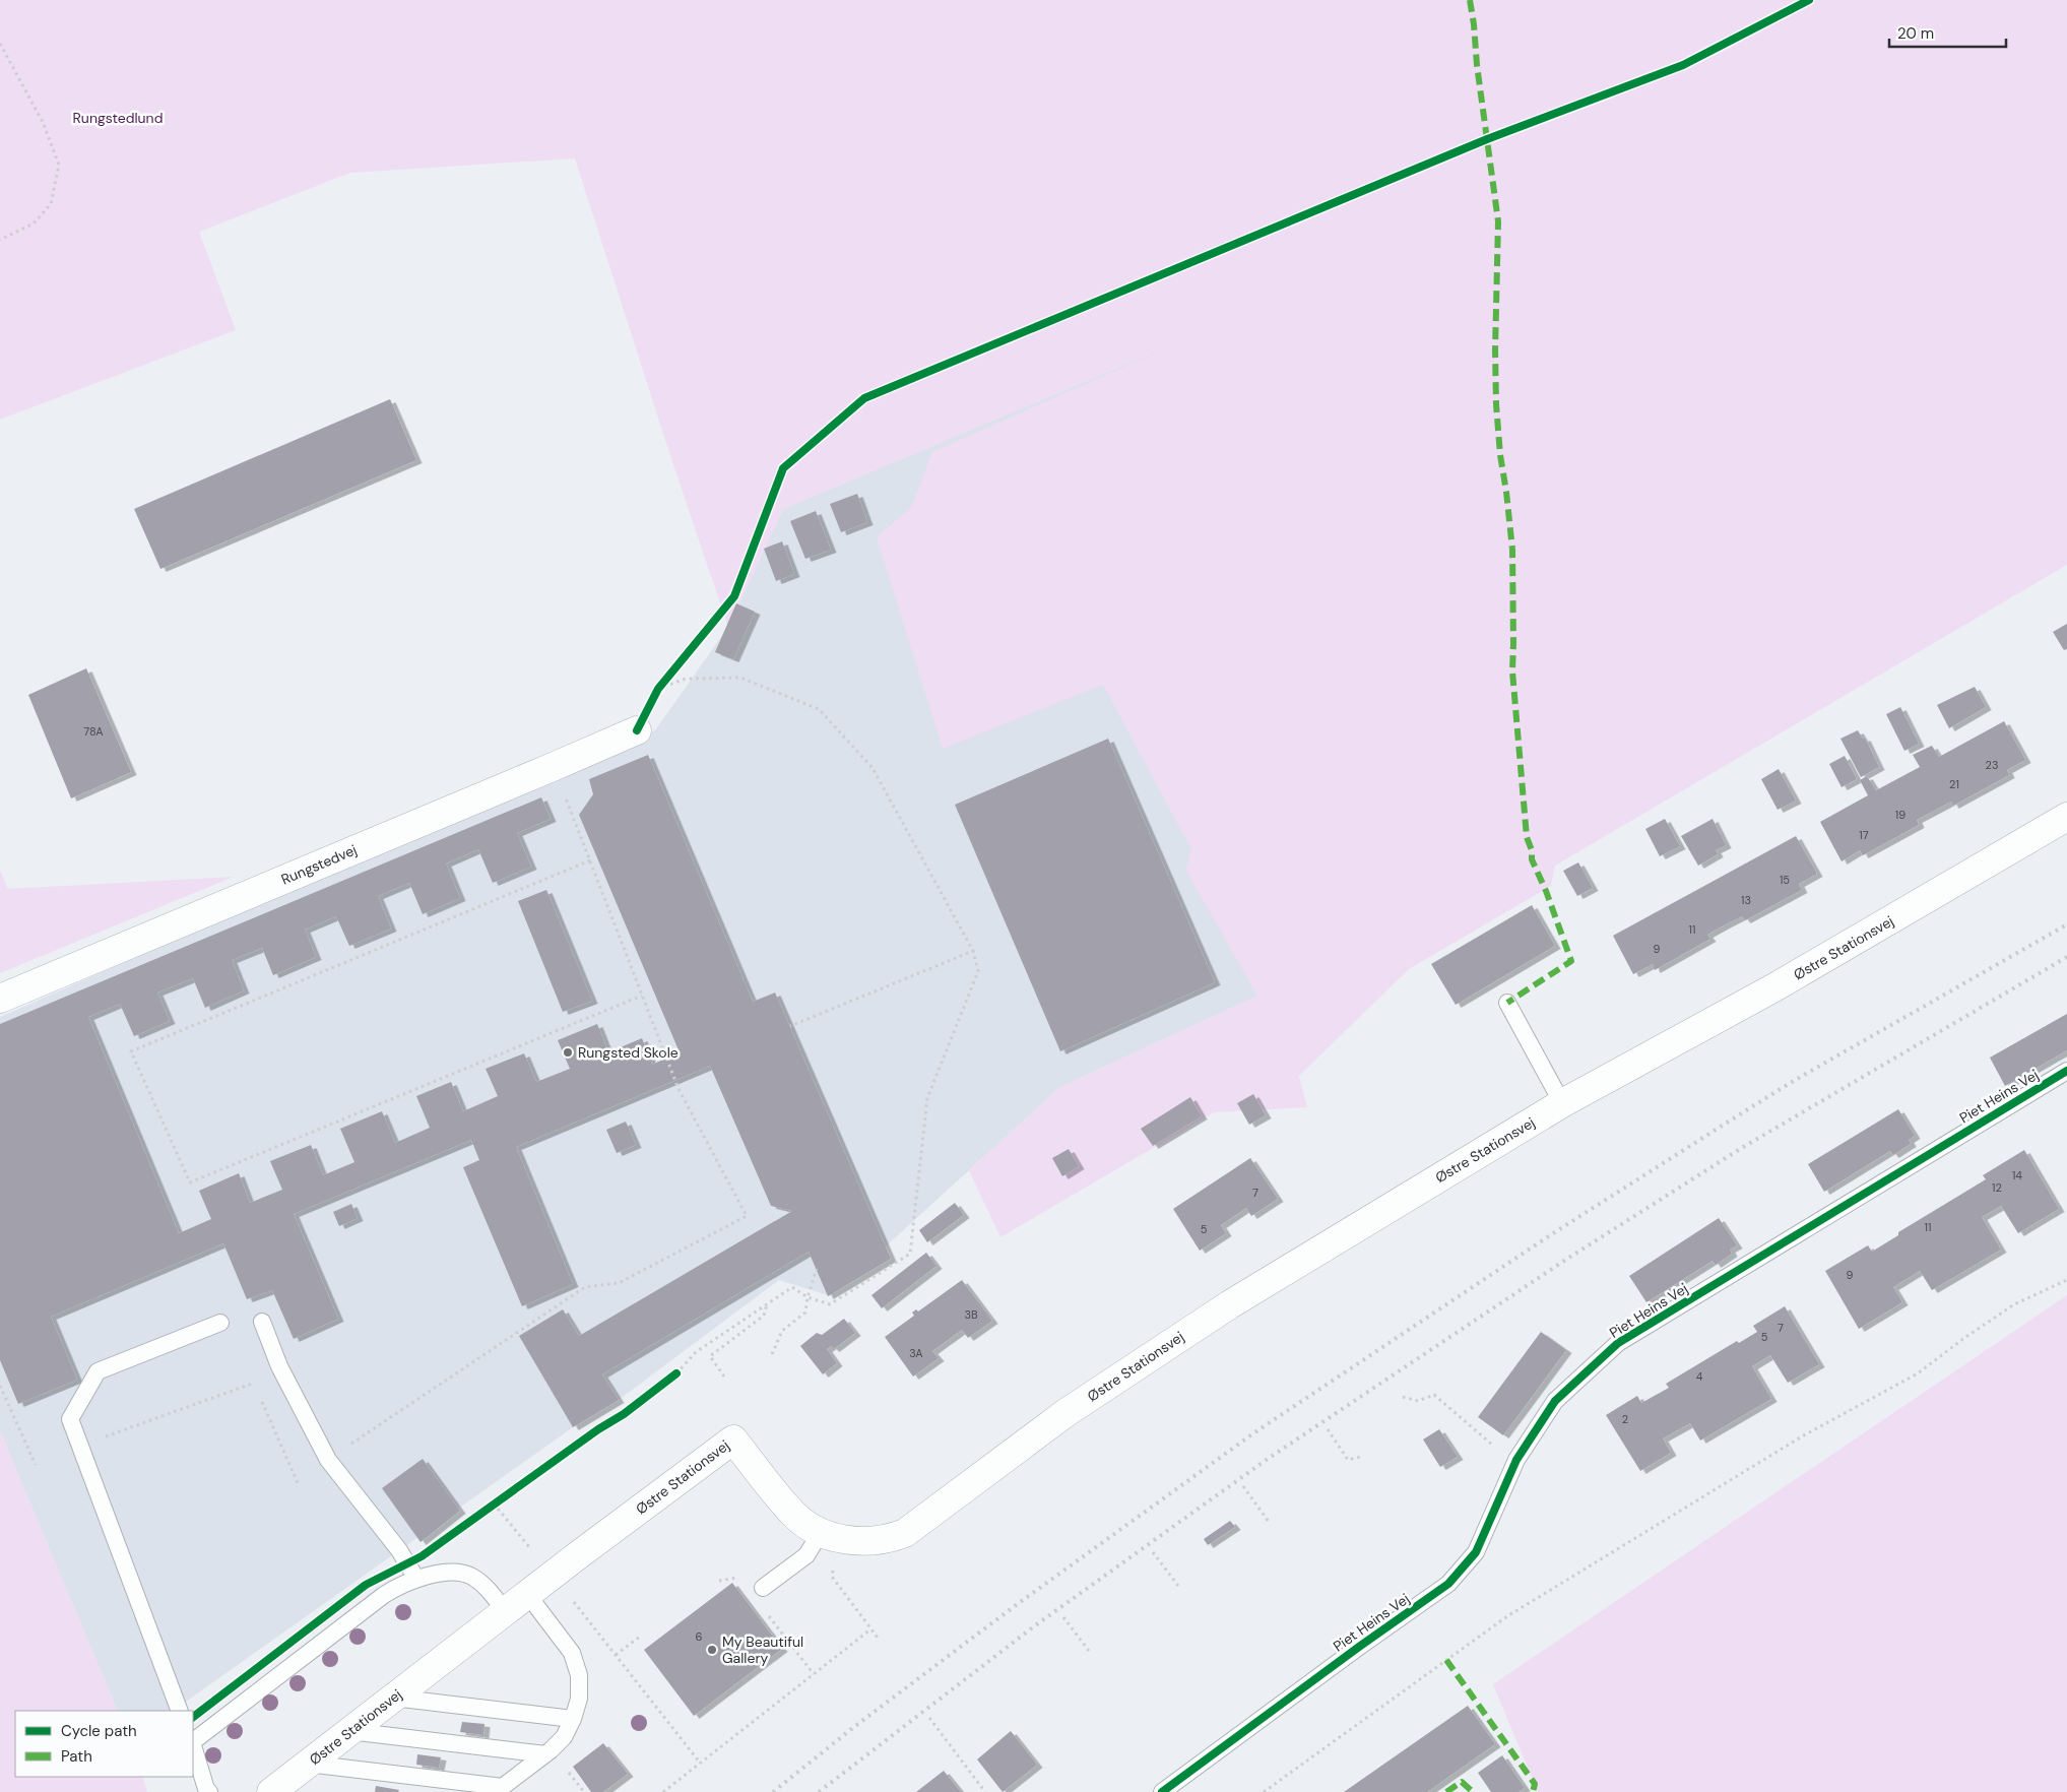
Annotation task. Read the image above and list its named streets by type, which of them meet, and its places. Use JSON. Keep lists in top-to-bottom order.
{
  "streets": {
    "street": ["Rungstedvej", "Østre Stationsvej"],
    "lane": ["Piet Heins Vej"]
  },
  "parks": ["Rungstedlund"],
  "places": ["Rungsted Skole", "My Beautiful Gallery"],
  "house_numbers": [
    "78A",
    "23",
    "21",
    "19",
    "17",
    "15",
    "13",
    "11",
    "9",
    "14",
    "12",
    "7",
    "11",
    "5",
    "9",
    "3B",
    "7",
    "5",
    "3A",
    "4",
    "2",
    "6"
  ],
  "legend": ["Cycle path", "Path"],
  "scale_bar": "20 m"
}
